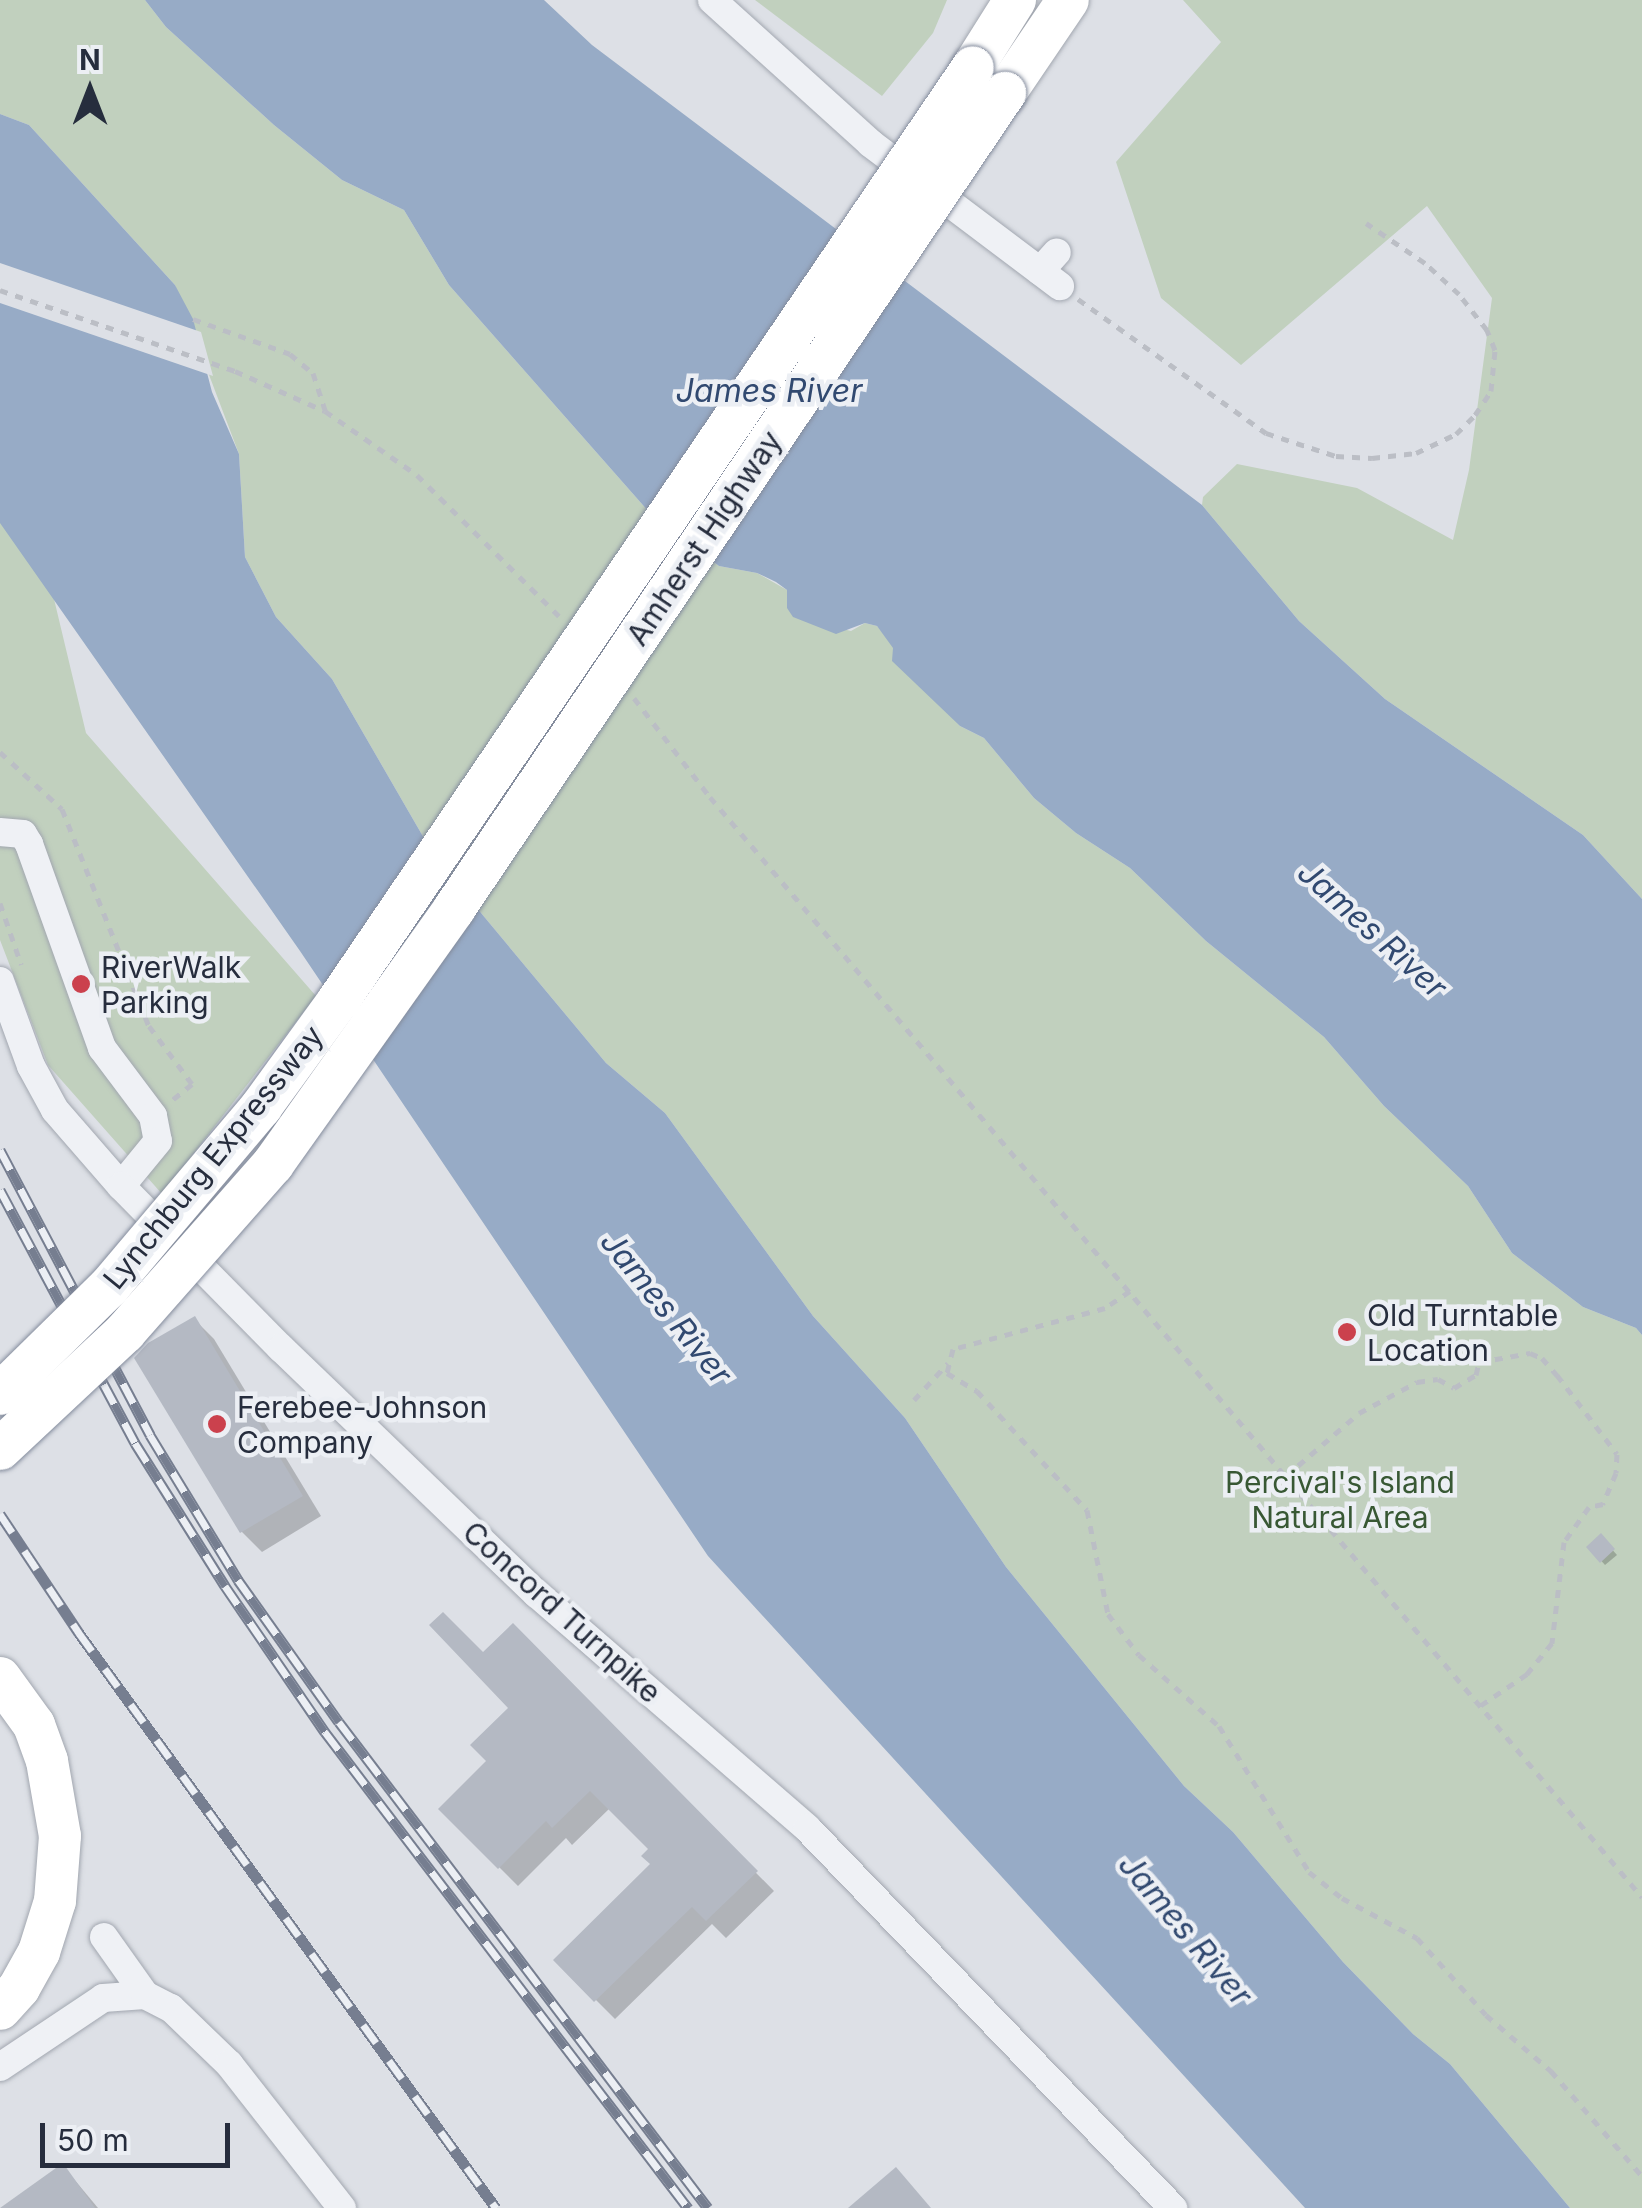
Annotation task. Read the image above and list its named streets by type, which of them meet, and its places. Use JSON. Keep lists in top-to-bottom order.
{
  "streets": {
    "highway": ["Amherst Highway", "Lynchburg Expressway"],
    "street": ["Concord Turnpike"]
  },
  "crossings": [
    ["Amherst Highway", "Lynchburg Expressway"]
  ],
  "water": ["James River"],
  "parks": ["Percival's Island Natural Area"],
  "places": ["RiverWalk Parking", "Old Turntable Location", "Ferebee-Johnson Company"],
  "scale_bar": "50 m",
  "north": "top"
}
